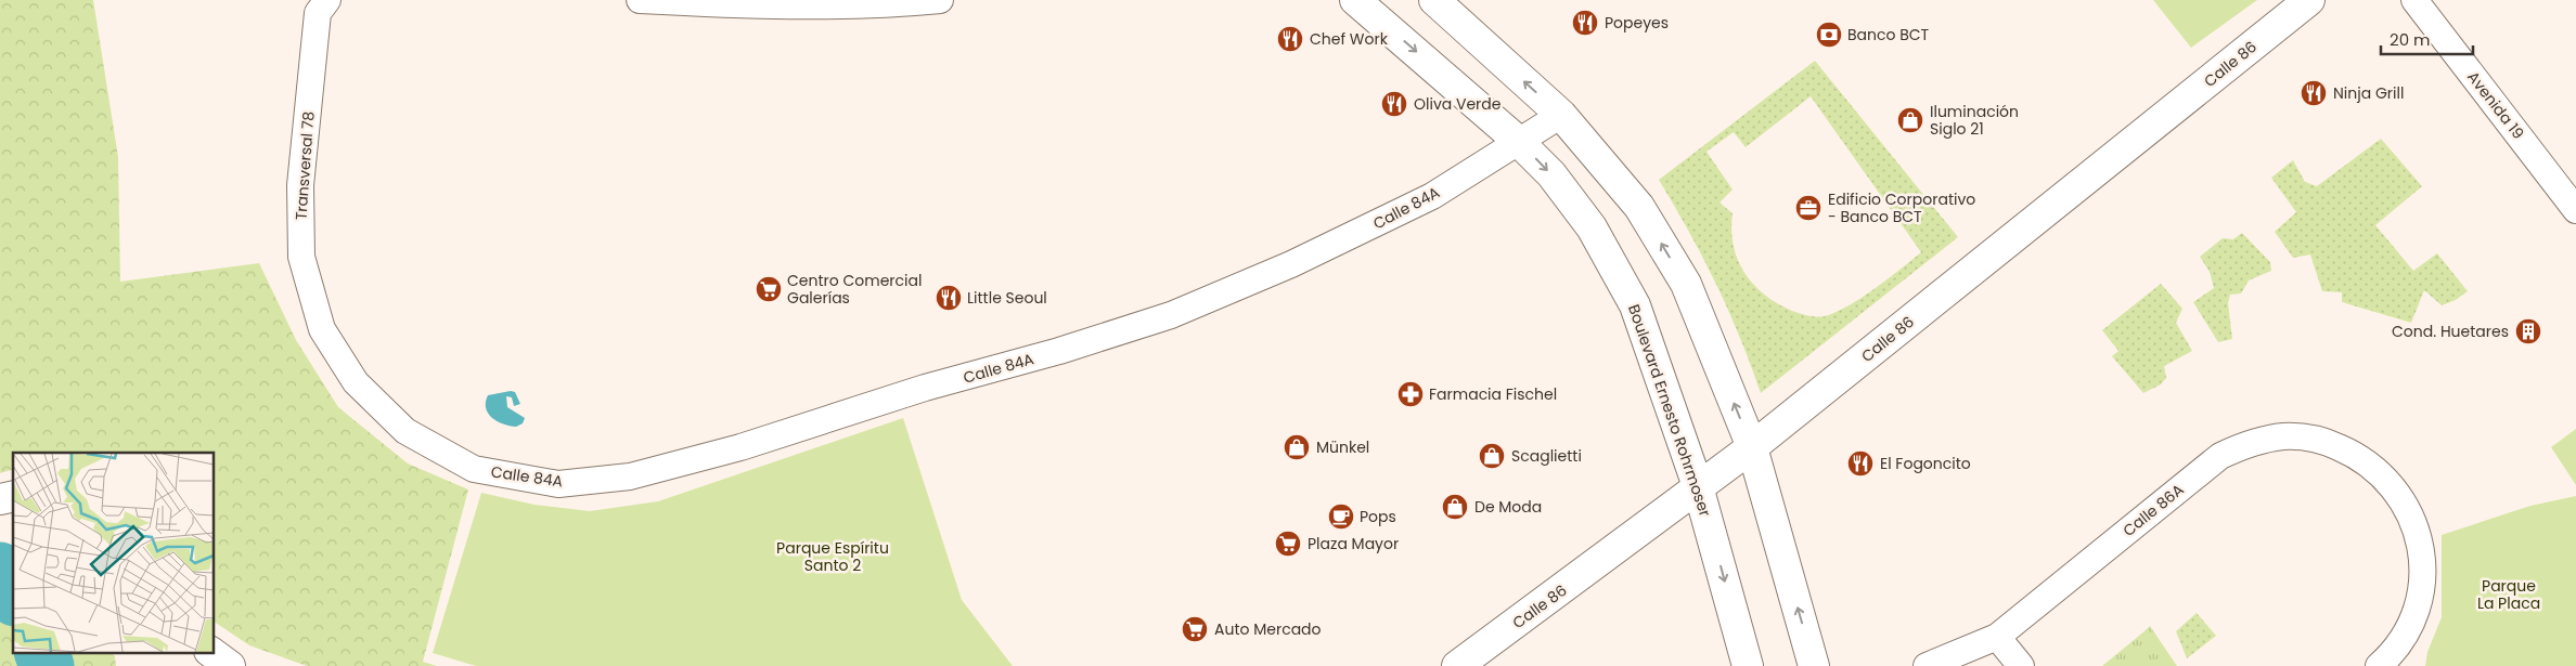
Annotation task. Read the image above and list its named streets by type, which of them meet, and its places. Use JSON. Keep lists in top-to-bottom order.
{
  "streets": {
    "main road": ["Calle 86", "Boulevard Ernesto Rohrmoser"],
    "street": [
      "Avenida 19",
      "Transversal 78",
      "Calle 84A",
      "Calle 86A"
    ]
  },
  "crossings": [
    ["Calle 86", "Boulevard Ernesto Rohrmoser"],
    ["Transversal 78", "Calle 84A"],
    ["Calle 84A", "Boulevard Ernesto Rohrmoser"]
  ],
  "parks": ["Parque Espíritu Santo 2", "Parque La Placa"],
  "places": {
    "restaurant": [
      "Popeyes",
      "Chef Work",
      "Ninja Grill",
      "Oliva Verde",
      "Little Seoul",
      "El Fogoncito"
    ],
    "bank": ["Banco BCT"],
    "shop": [
      "Iluminación Siglo 21",
      "Münkel",
      "Scaglietti",
      "De Moda"
    ],
    "office": ["Edificio Corporativo - Banco BCT"],
    "supermarket": ["Centro Comercial Galerías", "Plaza Mayor", "Auto Mercado"],
    "building": ["Cond. Huetares"],
    "pharmacy": ["Farmacia Fischel"],
    "cafe": ["Pops"]
  },
  "scale_bar": "20 m"
}
